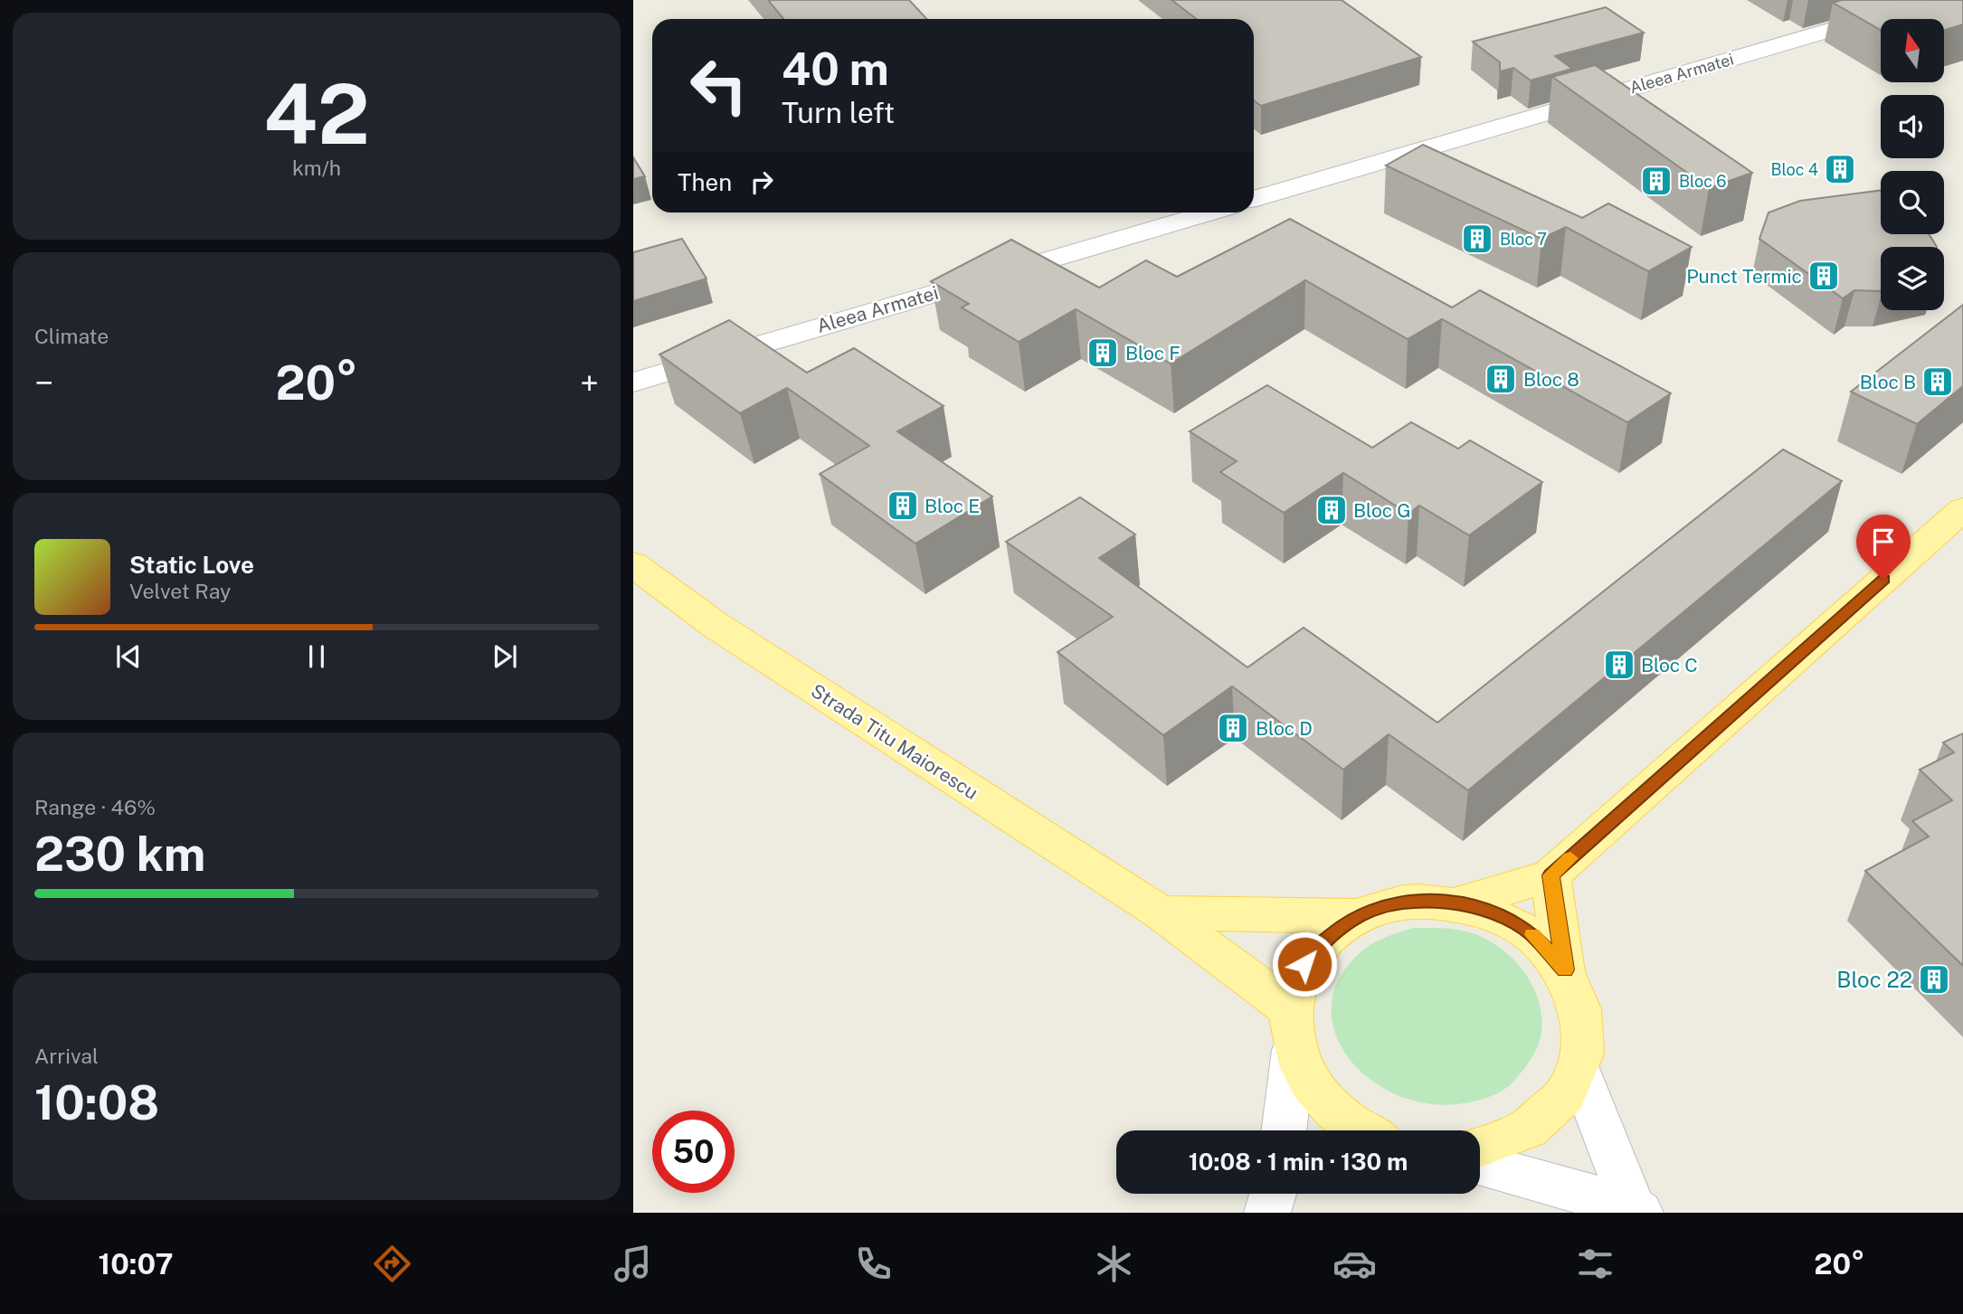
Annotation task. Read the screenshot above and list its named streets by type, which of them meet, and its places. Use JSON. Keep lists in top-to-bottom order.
{
  "streets": {
    "main road": ["Strada Titu Maiorescu"],
    "street": ["Aleea Armatei"]
  },
  "places": {
    "building": [
      "Bloc 4",
      "Bloc 6",
      "Bloc 7",
      "Punct Termic",
      "Bloc F",
      "Bloc 8",
      "Bloc B",
      "Bloc E",
      "Bloc G",
      "Bloc C",
      "Bloc D",
      "Bloc 22"
    ]
  },
  "north": "top",
  "page": {
    "tile": [
      ["42", "km/h"],
      "Climate",
      ["Range · 46%", "230 km"],
      ["Arrival", "10:08"]
    ],
    "turn": ["40 m", "Turn left"],
    "then": "Then",
    "heat": ["−", "20°", "+"],
    "song": ["Static Love", "Velvet Ray"],
    "limit": "50",
    "trip": "10:08 · 1 min · 130 m",
    "tabs": ["10:07", "20°"]
  }
}
